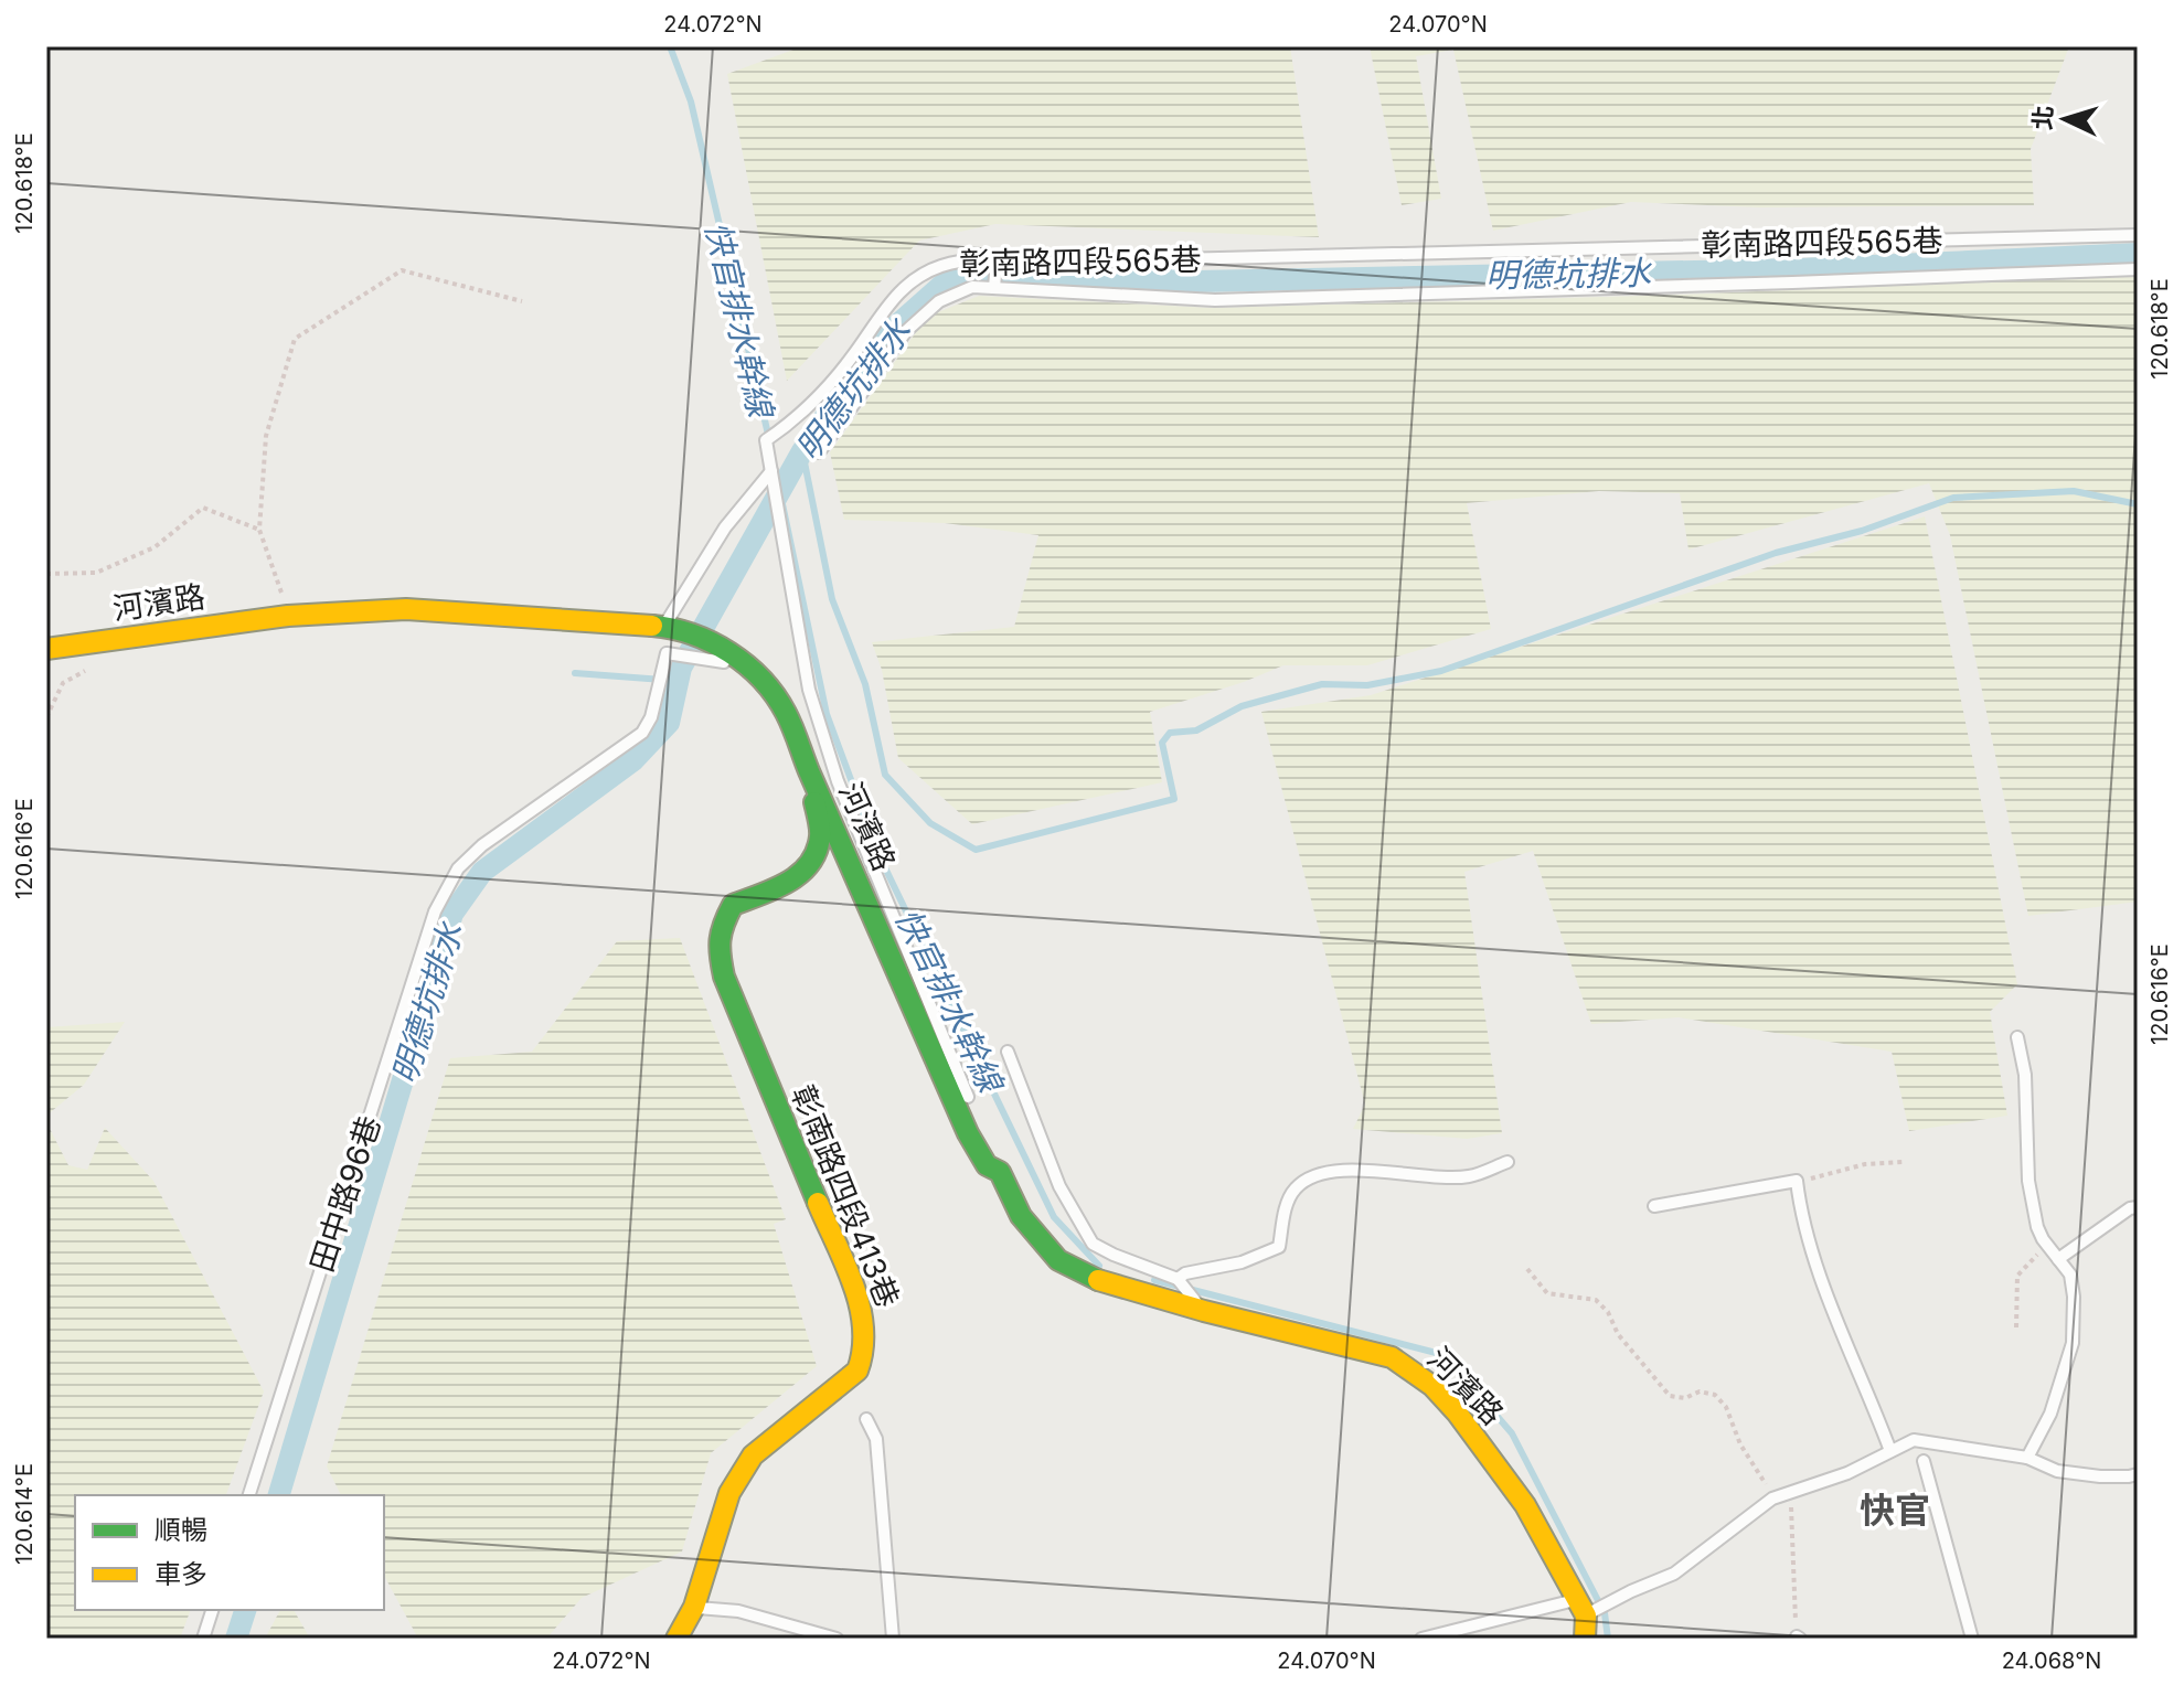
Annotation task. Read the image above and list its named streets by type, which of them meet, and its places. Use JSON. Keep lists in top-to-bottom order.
{
  "streets": {
    "street": ["河濱路", "彰南路四段413巷"],
    "lane": ["彰南路四段565巷", "田中路96巷"]
  },
  "crossings": [
    ["河濱路", "田中路96巷"],
    ["河濱路", "彰南路四段413巷"]
  ],
  "districts": ["快官"],
  "water": ["明德坑排水", "快官排水幹線"],
  "legend": ["順暢", "車多"],
  "north": "left",
  "coordinates": [
    "24.072°N",
    "24.070°N",
    "120.618°E",
    "120.616°E",
    "120.614°E",
    "24.068°N"
  ]
}
